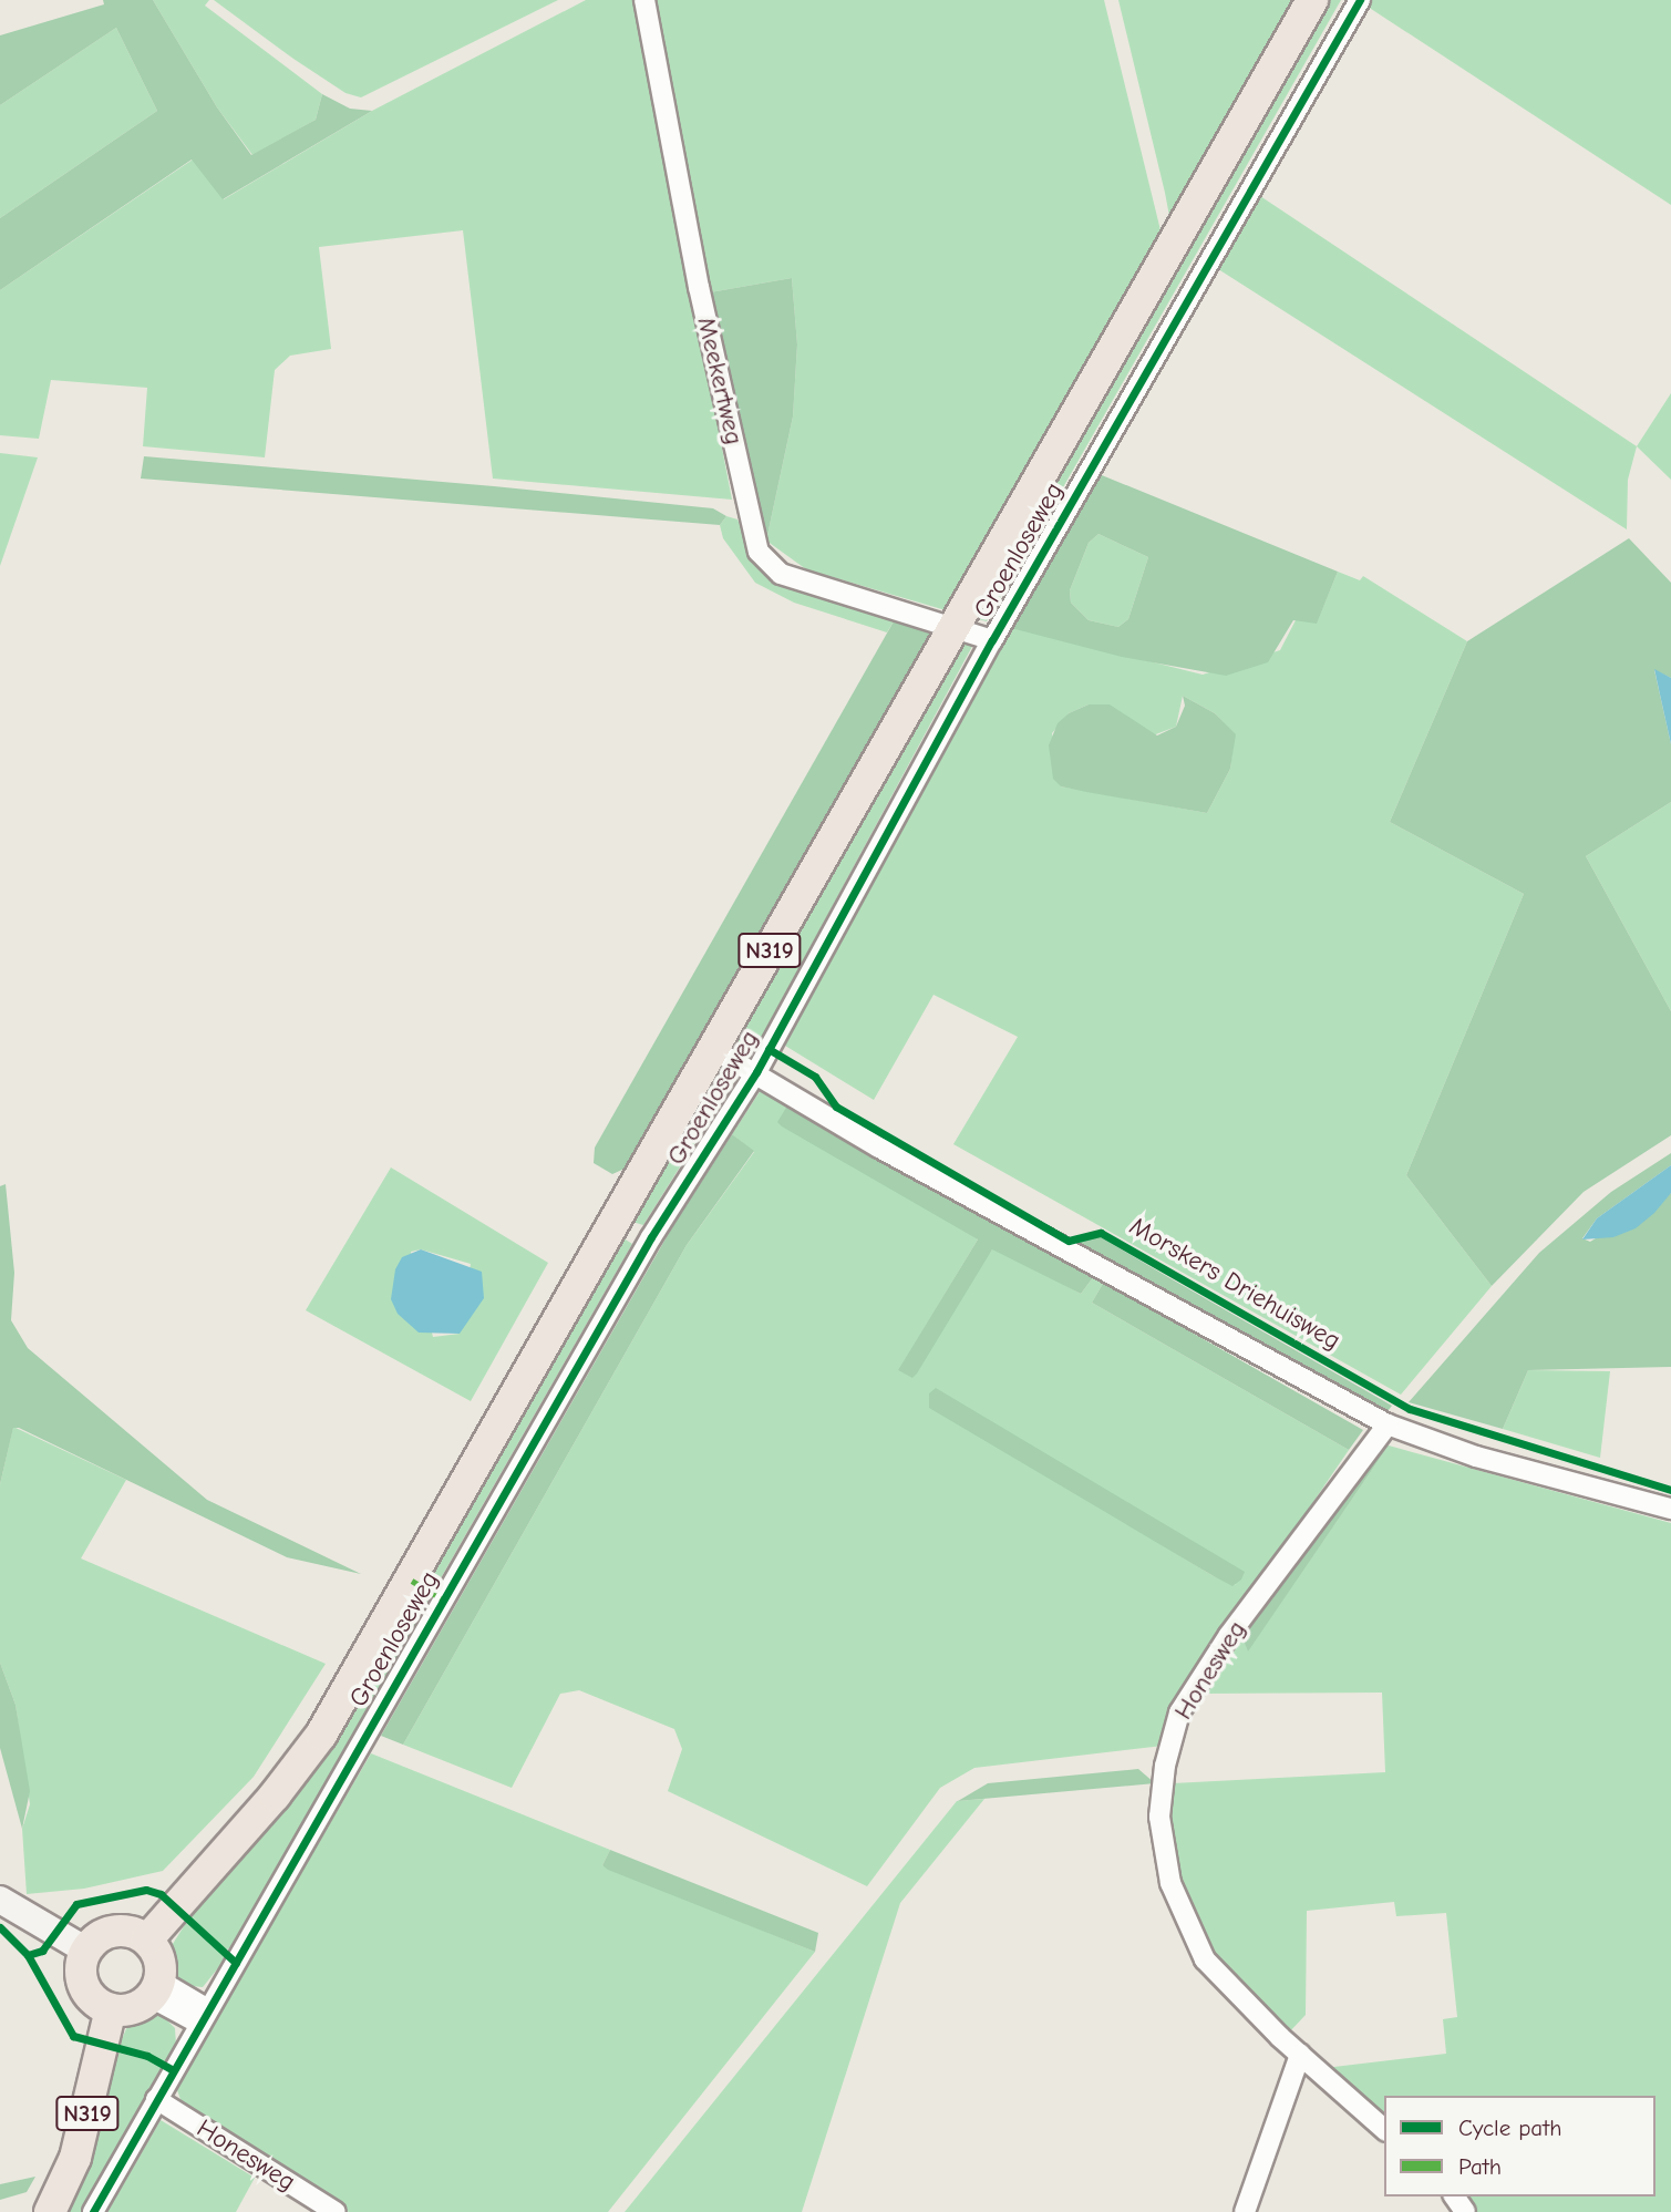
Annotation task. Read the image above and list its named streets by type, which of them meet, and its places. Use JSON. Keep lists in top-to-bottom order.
{
  "streets": {
    "main road": ["Groenloseweg", "N319"],
    "street": ["Meekertweg", "Morskers Driehuisweg", "Honesweg"]
  },
  "crossings": [
    ["Meekertweg", "Groenloseweg"],
    ["Groenloseweg", "N319"],
    ["Groenloseweg", "Morskers Driehuisweg"],
    ["Groenloseweg", "Honesweg"],
    ["Morskers Driehuisweg", "Honesweg"]
  ],
  "legend": ["Cycle path", "Path"]
}
